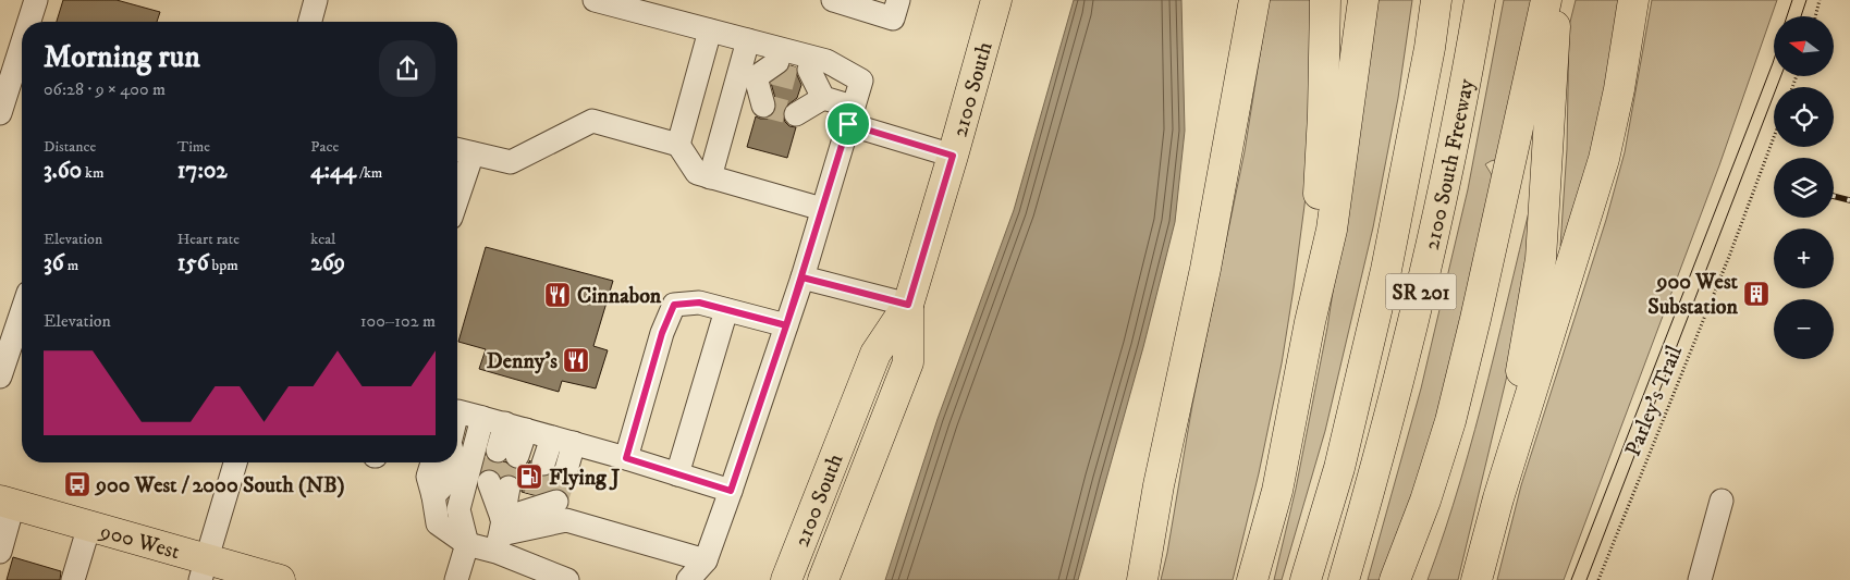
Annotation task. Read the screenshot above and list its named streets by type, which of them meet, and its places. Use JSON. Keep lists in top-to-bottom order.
{
  "streets": {
    "main road": [
      "2100 South",
      "2100 South Freeway",
      "SR 201",
      "900 West"
    ],
    "path": ["Parley's Trail"]
  },
  "places": {
    "building": ["900 West Substation"],
    "restaurant": ["Cinnabon", "Denny's"],
    "fuel station": ["Flying J"],
    "bus stop": ["900 West / 2000 South (NB)"]
  },
  "north": "left",
  "page": {
    "map_buttons": ["+", "−"],
    "heading": ["Morning run", "06:28 · 9 × 400 m"],
    "stats": [
      ["Distance", "3.60 km"],
      ["Time", "17:02"],
      ["Pace", "4:44 /km"],
      ["Elevation", "36 m"],
      ["Heart rate", "156 bpm"],
      ["kcal", "269"]
    ],
    "chart": ["Elevation", "100–102 m"]
  }
}
